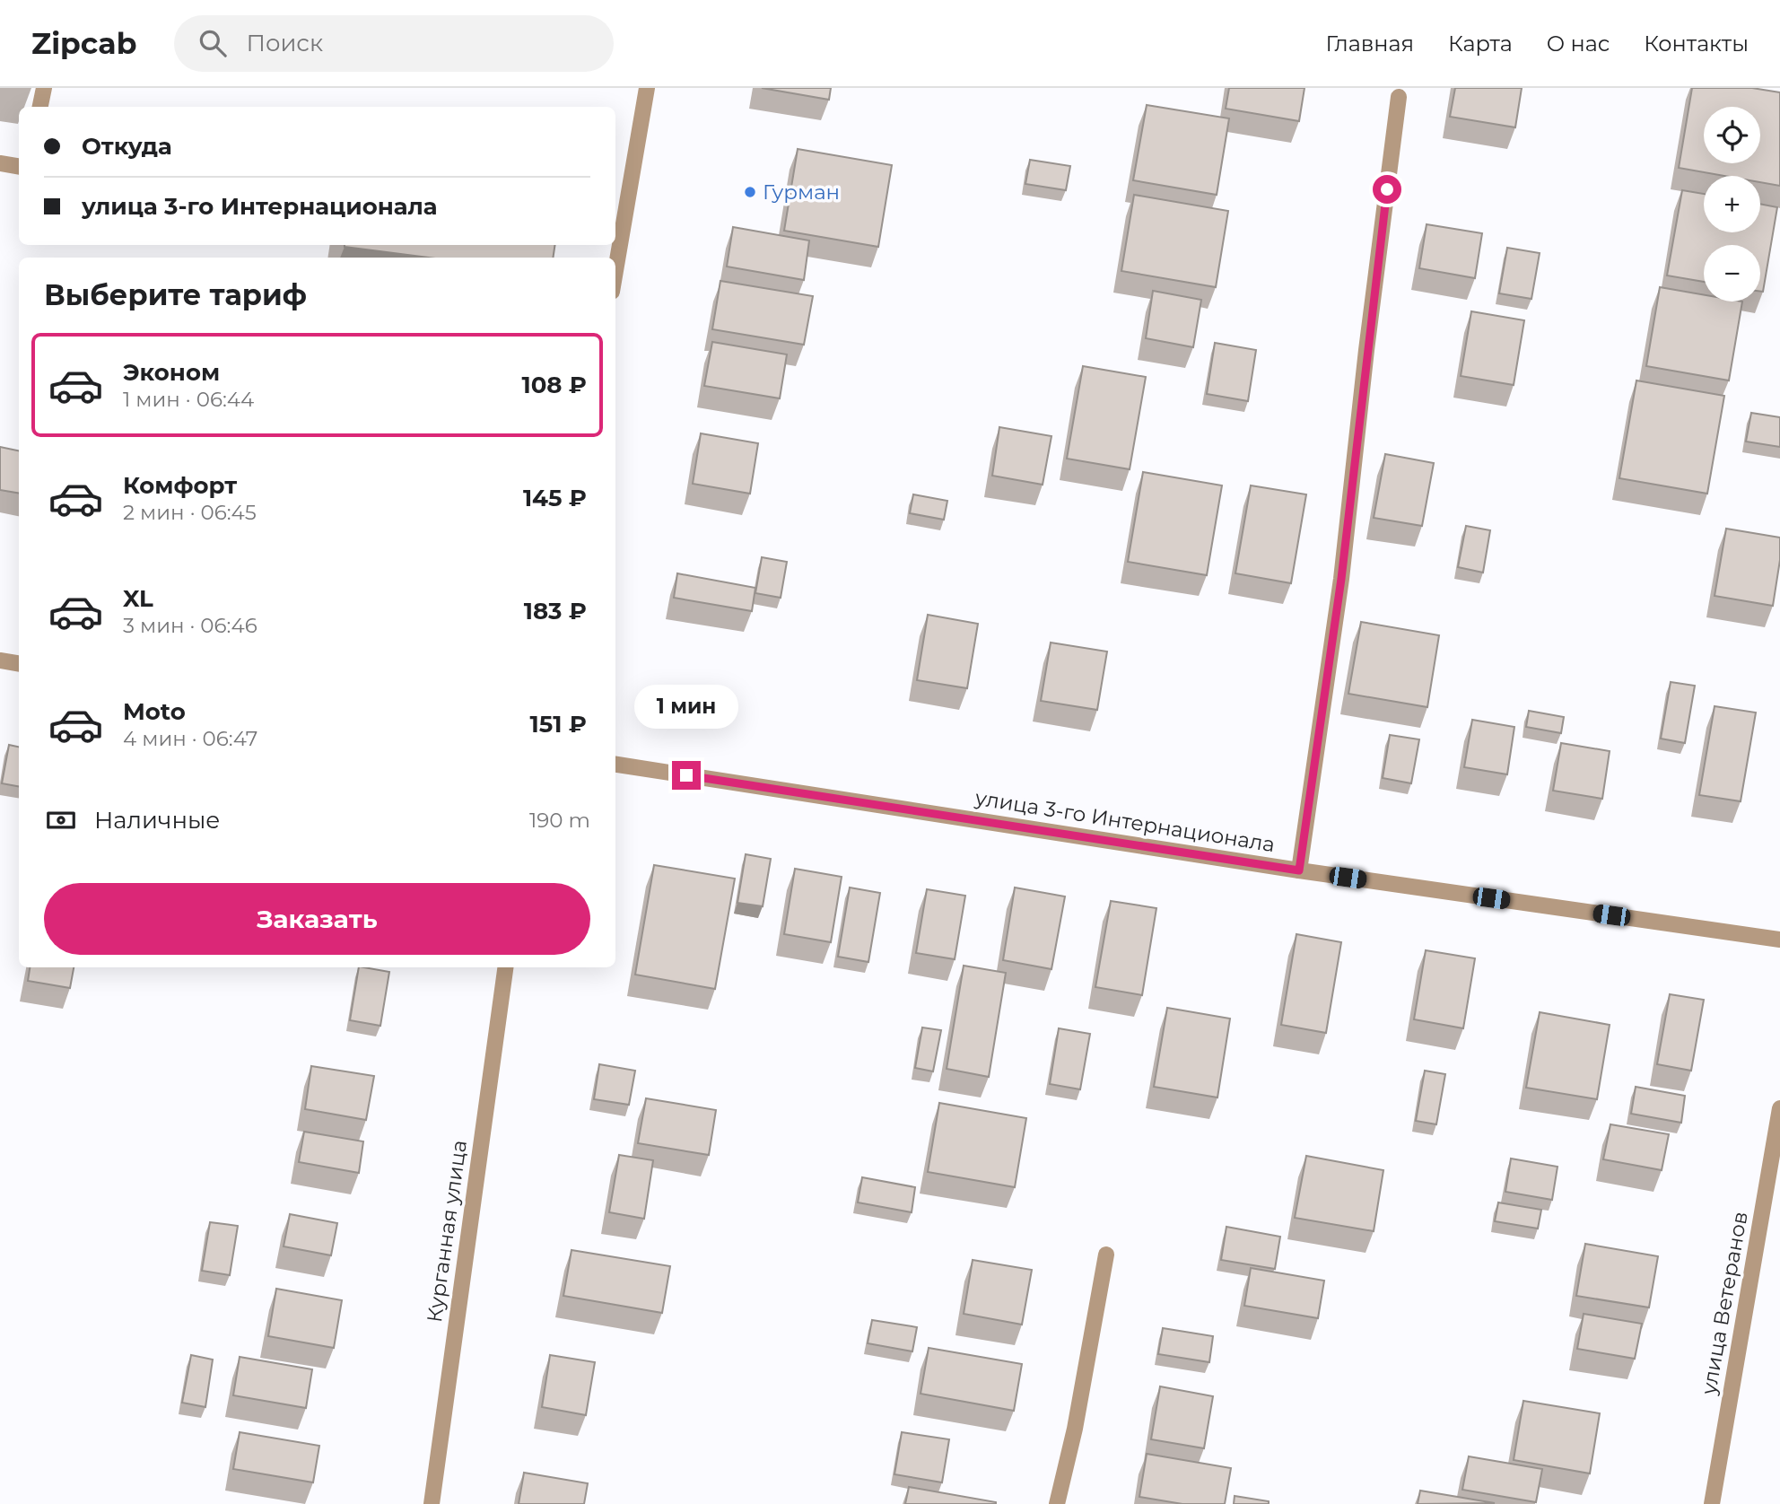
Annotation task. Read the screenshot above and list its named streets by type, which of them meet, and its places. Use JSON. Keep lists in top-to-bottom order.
{
  "streets": {
    "street": ["улица 3-го Интернационала", "Курганная улица", "улица Ветеранов"]
  },
  "places": ["Гурман"],
  "page": {
    "header": "Zipcab",
    "search": "Поиск",
    "nav": [
      "Главная",
      "Карта",
      "О нас",
      "Контакты"
    ],
    "map_buttons": ["+", "−"],
    "banner": ["Откуда", "улица 3-го Интернационала"],
    "heading": "Выберите тариф",
    "list": [
      {
        "name": "Эконом",
        "note": "1 мин · 06:44",
        "value": "108 ₽"
      },
      {
        "name": "Комфорт",
        "note": "2 мин · 06:45",
        "value": "145 ₽"
      },
      {
        "name": "XL",
        "note": "3 мин · 06:46",
        "value": "183 ₽"
      },
      {
        "name": "Moto",
        "note": "4 мин · 06:47",
        "value": "151 ₽"
      }
    ],
    "bubble": "1 мин",
    "pay": ["Наличные", "190 m"],
    "buttons": "Заказать"
  }
}
